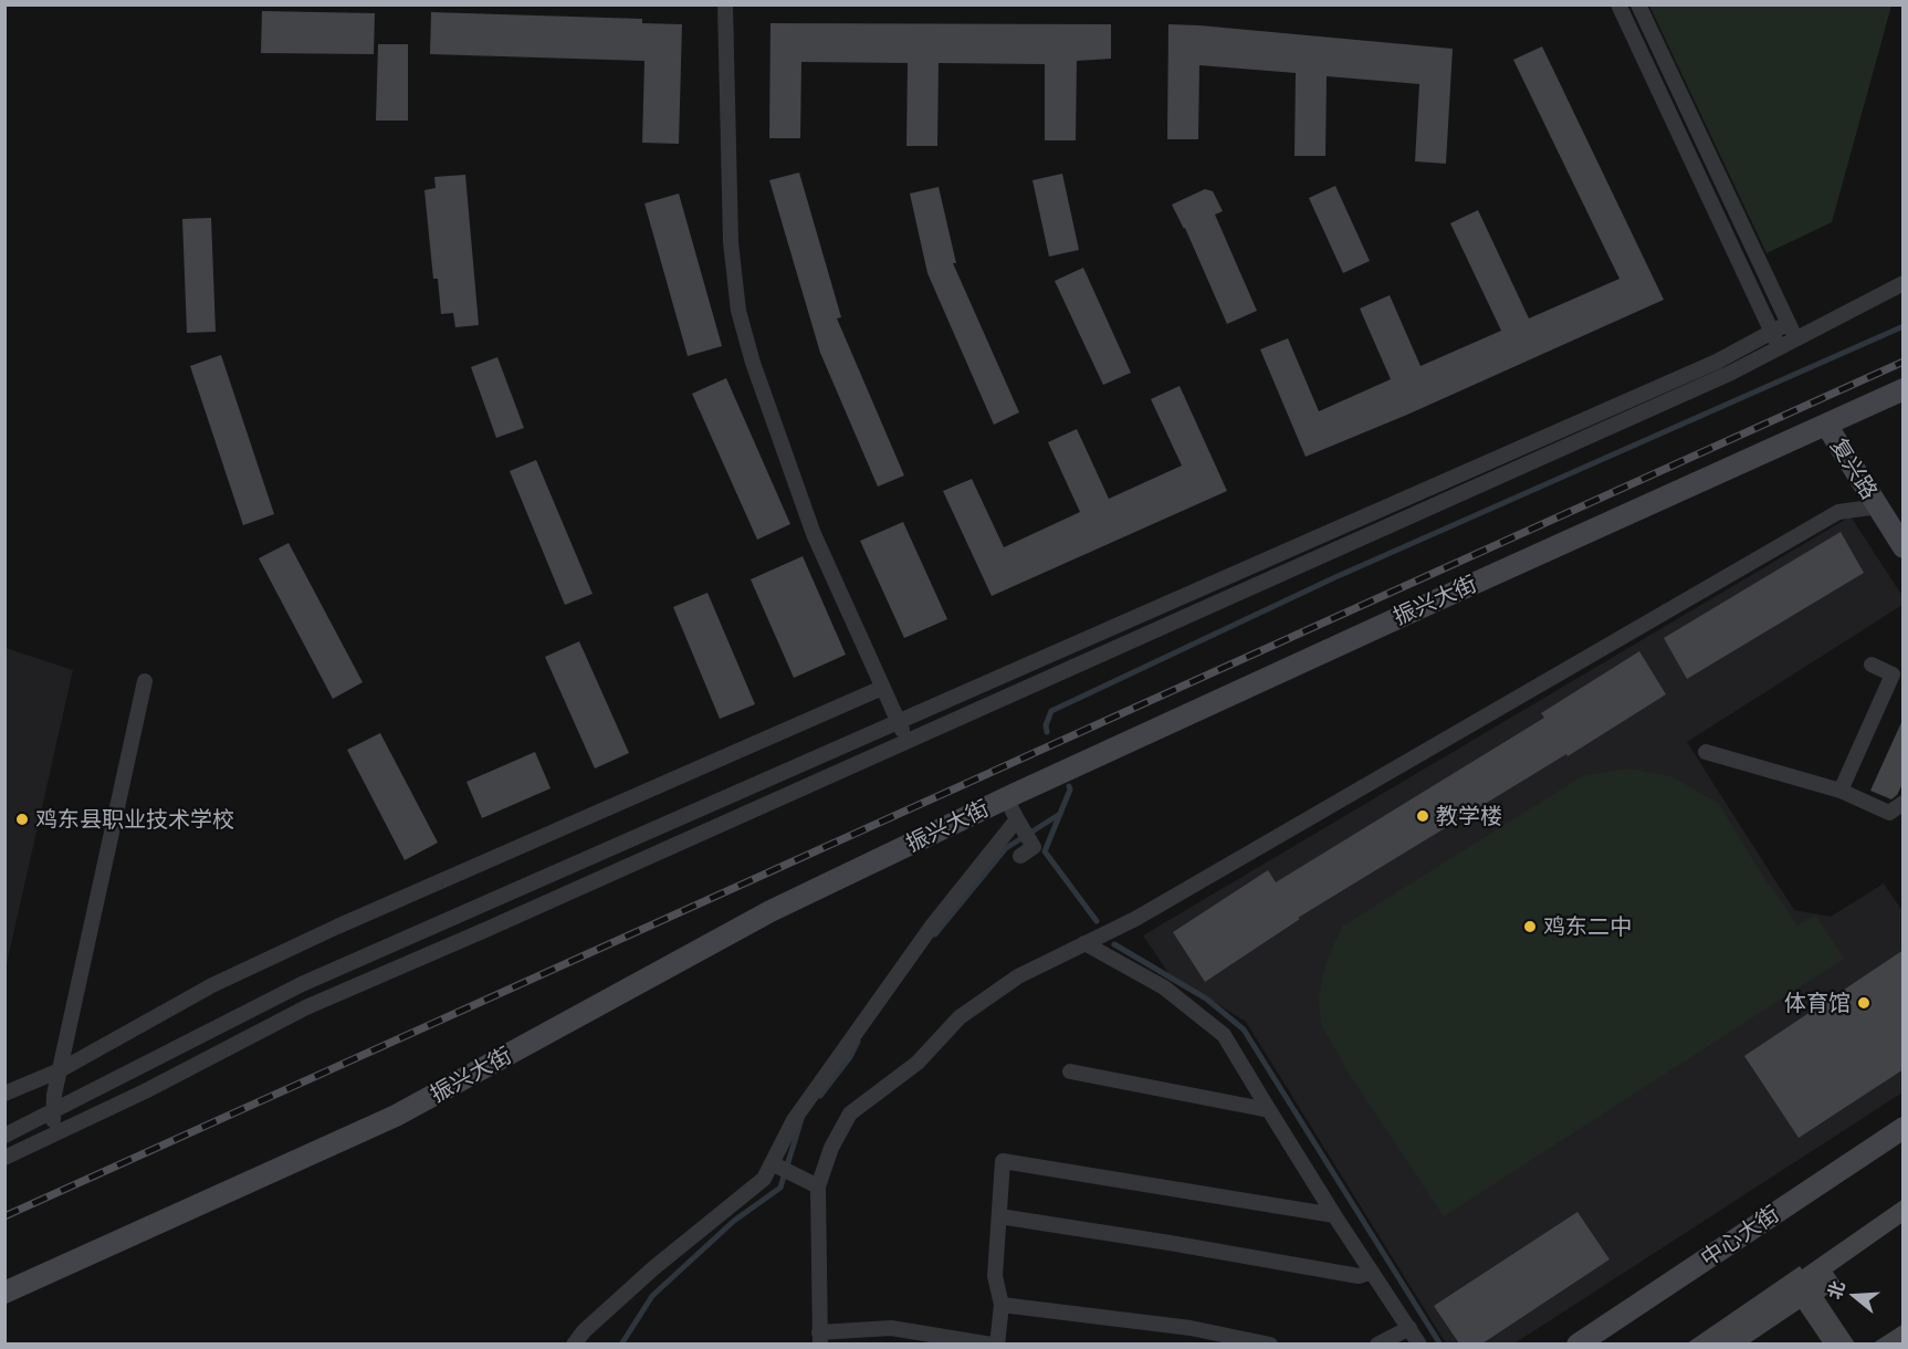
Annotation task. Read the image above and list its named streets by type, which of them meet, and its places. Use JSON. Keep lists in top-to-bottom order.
{
  "streets": {
    "street": ["复兴路", "振兴大街", "中心大街"]
  },
  "crossings": [
    ["复兴路", "振兴大街"]
  ],
  "places": [
    "教学楼",
    "鸡东县职业技术学校",
    "鸡东二中",
    "体育馆"
  ],
  "north": "left"
}
